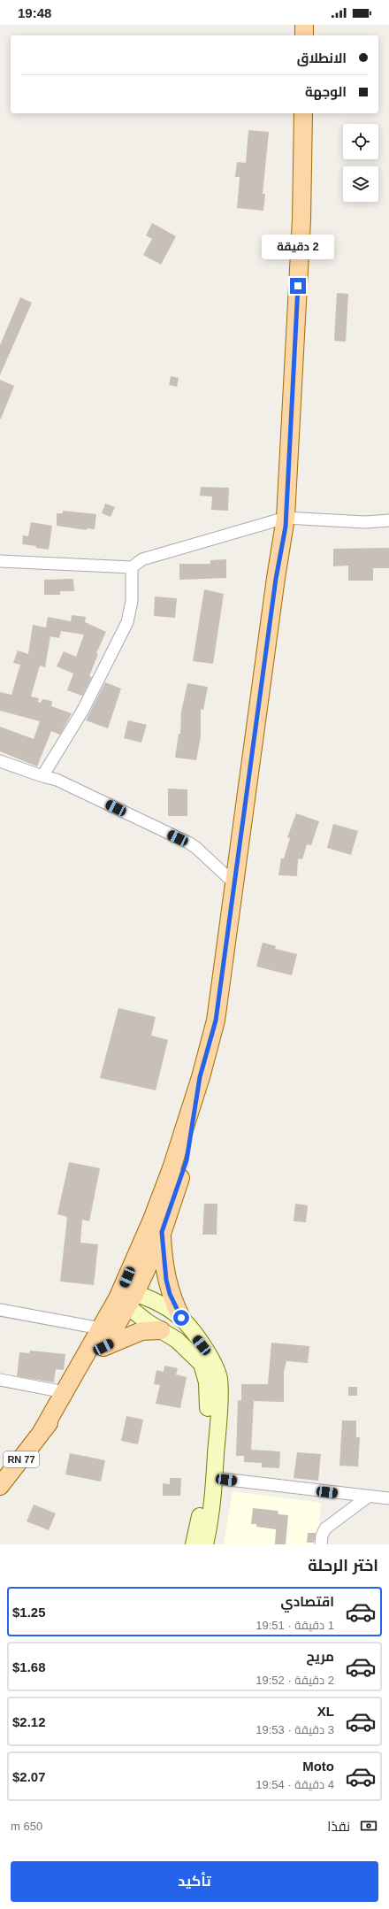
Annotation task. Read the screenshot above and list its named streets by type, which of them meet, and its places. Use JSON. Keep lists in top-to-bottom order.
{
  "streets": {
    "main road": ["RN 77"]
  },
  "page": {
    "status": "19:48",
    "banner": ["الانطلاق", "الوجهة"],
    "bubble": "2 دقيقة",
    "heading": "اختر الرحلة",
    "list": [
      {
        "name": "اقتصادي",
        "note": "1 دقيقة · 19:51",
        "value": "$1.25"
      },
      {
        "name": "مريح",
        "note": "2 دقيقة · 19:52",
        "value": "$1.68"
      },
      {
        "name": "XL",
        "note": "3 دقيقة · 19:53",
        "value": "$2.12"
      },
      {
        "name": "Moto",
        "note": "4 دقيقة · 19:54",
        "value": "$2.07"
      }
    ],
    "pay": ["نقدًا", "650 m"],
    "buttons": "تأكيد"
  }
}
